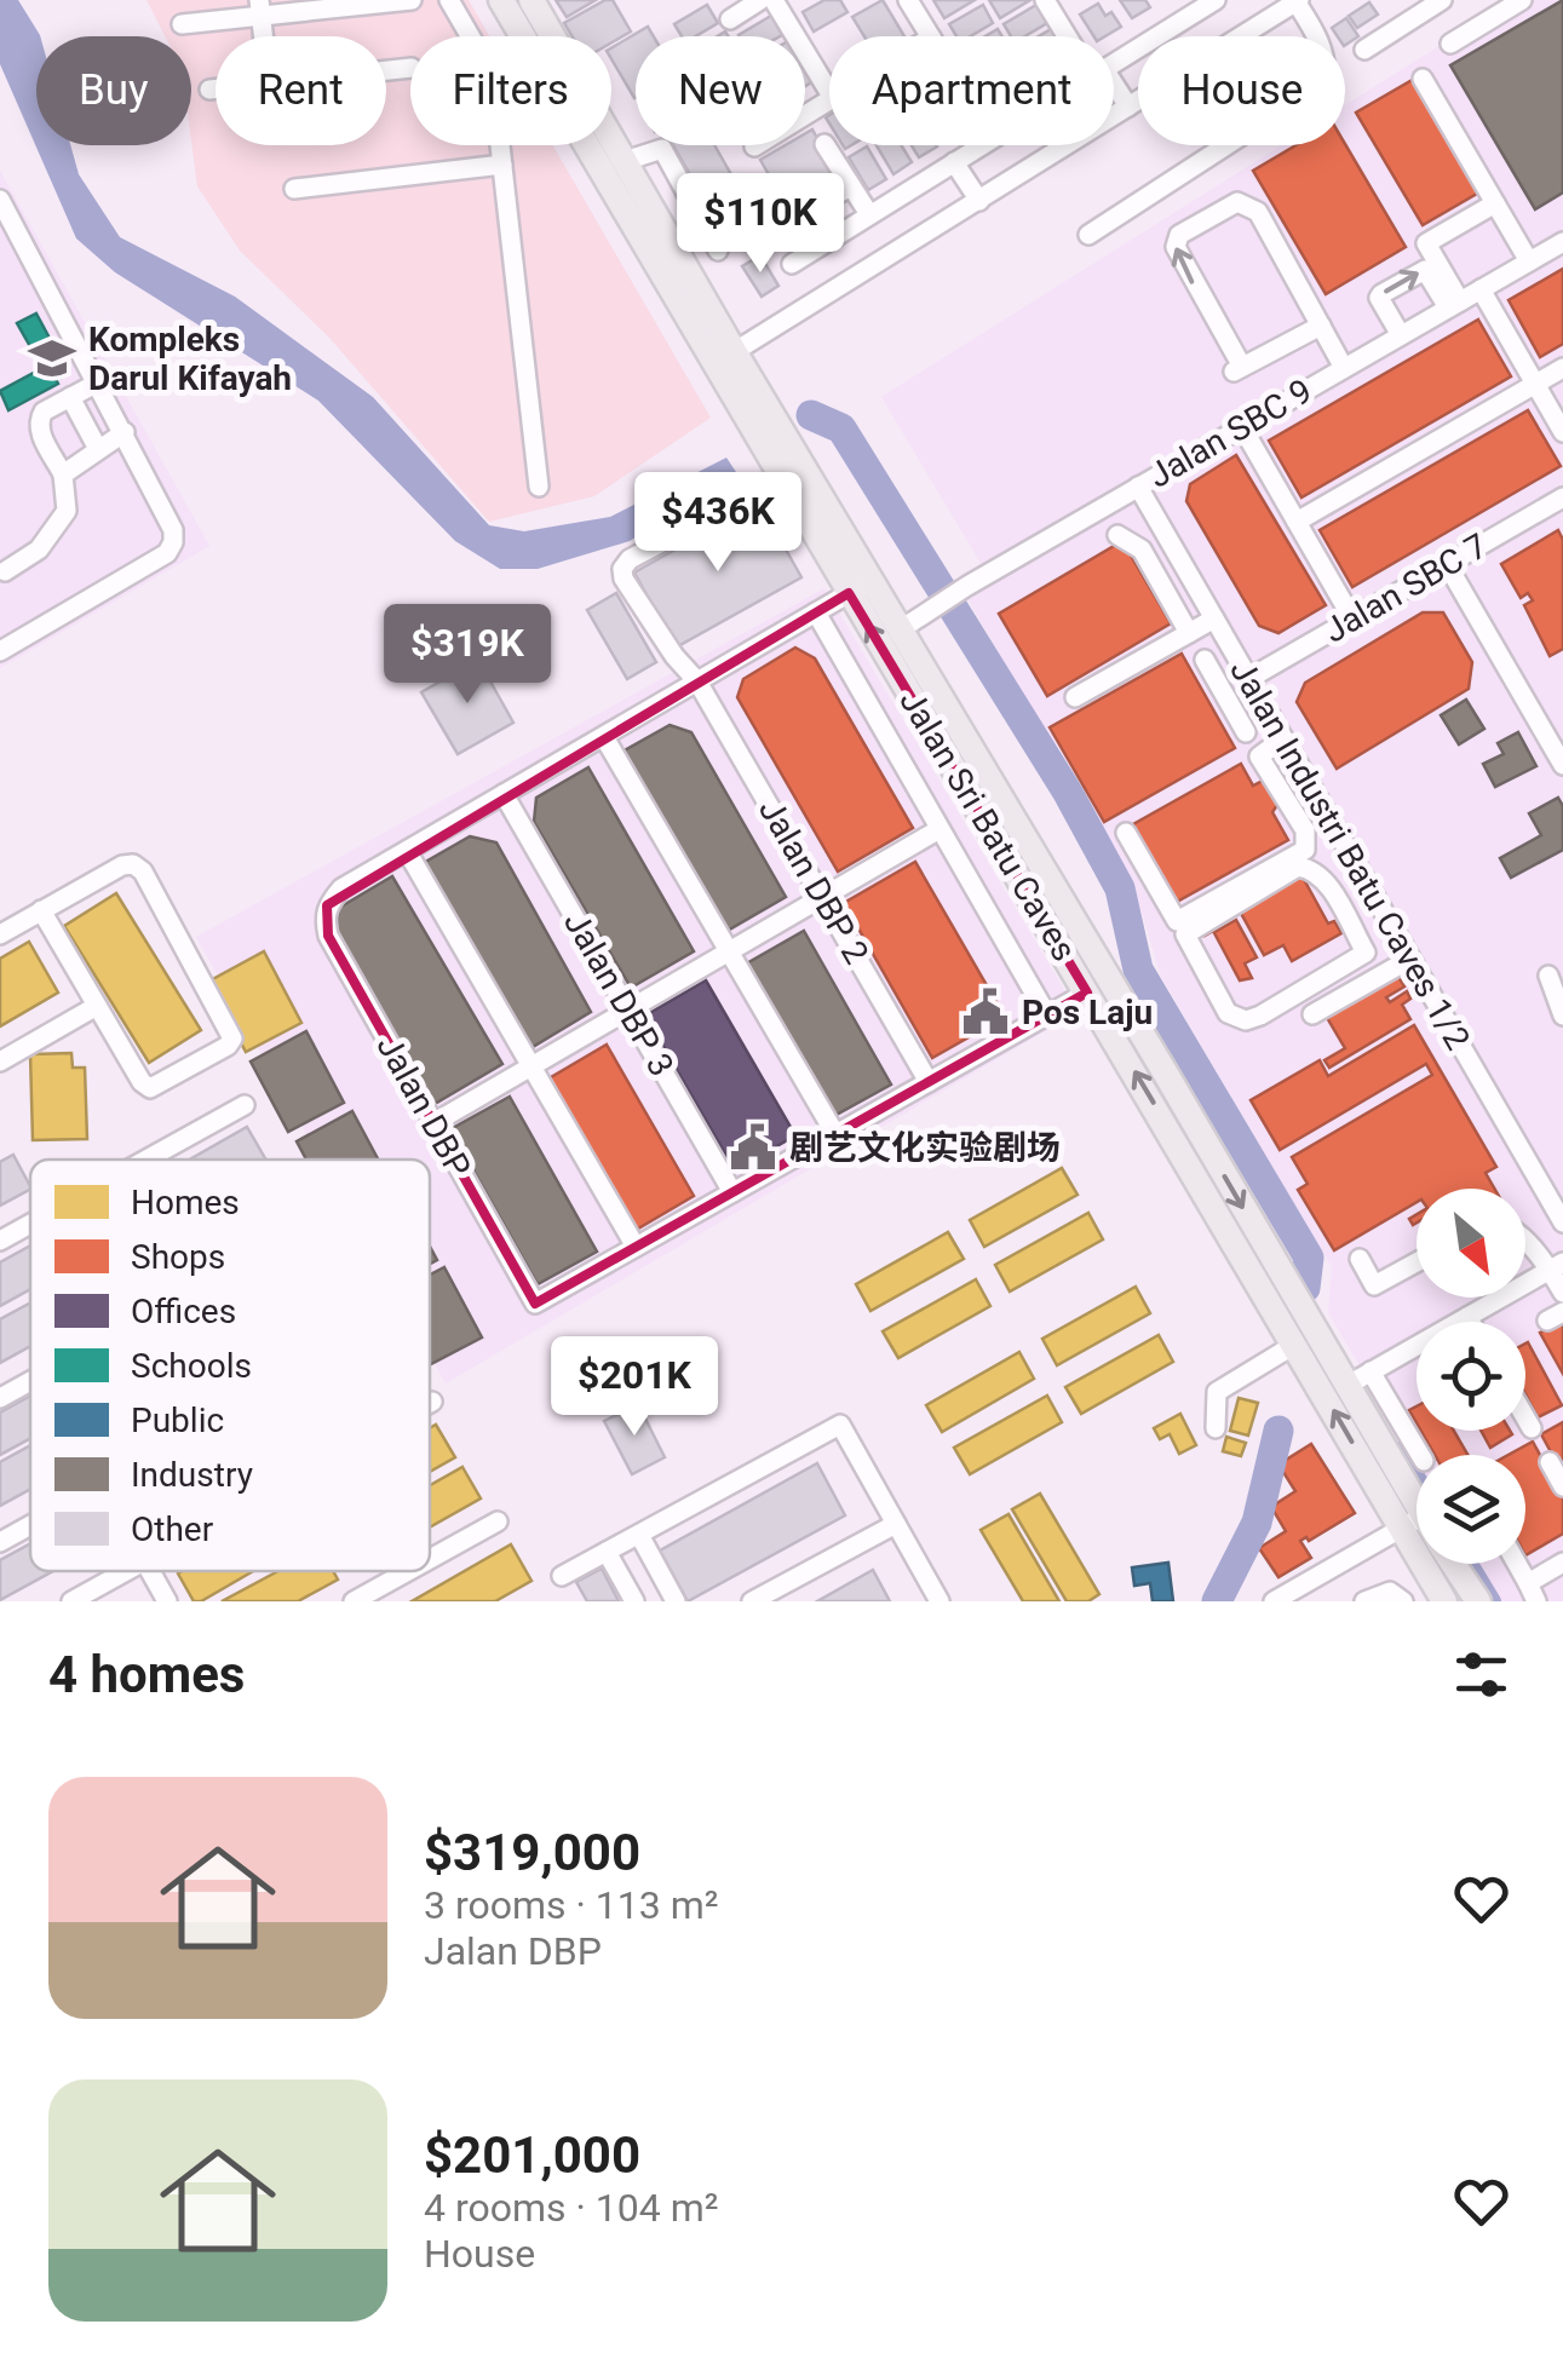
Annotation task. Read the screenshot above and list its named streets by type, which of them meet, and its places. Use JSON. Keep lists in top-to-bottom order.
{
  "streets": {
    "main road": ["Jalan Sri Batu Caves"],
    "street": [
      "Jalan SBC 9",
      "Jalan SBC 7",
      "Jalan Industri Batu Caves 1/2",
      "Jalan DBP 2",
      "Jalan DBP 3",
      "Jalan DBP"
    ]
  },
  "crossings": [
    ["Jalan SBC 9", "Jalan Sri Batu Caves"],
    ["Jalan SBC 9", "Jalan Industri Batu Caves 1/2"],
    ["Jalan SBC 7", "Jalan Industri Batu Caves 1/2"],
    ["Jalan Sri Batu Caves", "Jalan DBP 2"],
    ["Jalan Sri Batu Caves", "Jalan DBP"],
    ["Jalan DBP 2", "Jalan DBP"],
    ["Jalan DBP 3", "Jalan DBP"]
  ],
  "places": {
    "school or university": ["Kompleks Darul Kifayah"],
    "public building": ["Pos Laju", "剧艺文化实验剧场"]
  },
  "legend": [
    "Homes",
    "Shops",
    "Offices",
    "Schools",
    "Public",
    "Industry",
    "Other"
  ],
  "north": "bottom right",
  "page": {
    "chip": [
      "Buy",
      "Rent",
      "Filters",
      "New",
      "Apartment",
      "House"
    ],
    "price": [
      "$110K",
      "$436K",
      "$319K",
      "$201K"
    ],
    "heading": "4 homes",
    "list": [
      {
        "name": "$319,000",
        "note": "3 rooms · 113 m² · Jalan DBP"
      },
      {
        "name": "$201,000",
        "note": "4 rooms · 104 m² · House"
      }
    ]
  }
}
